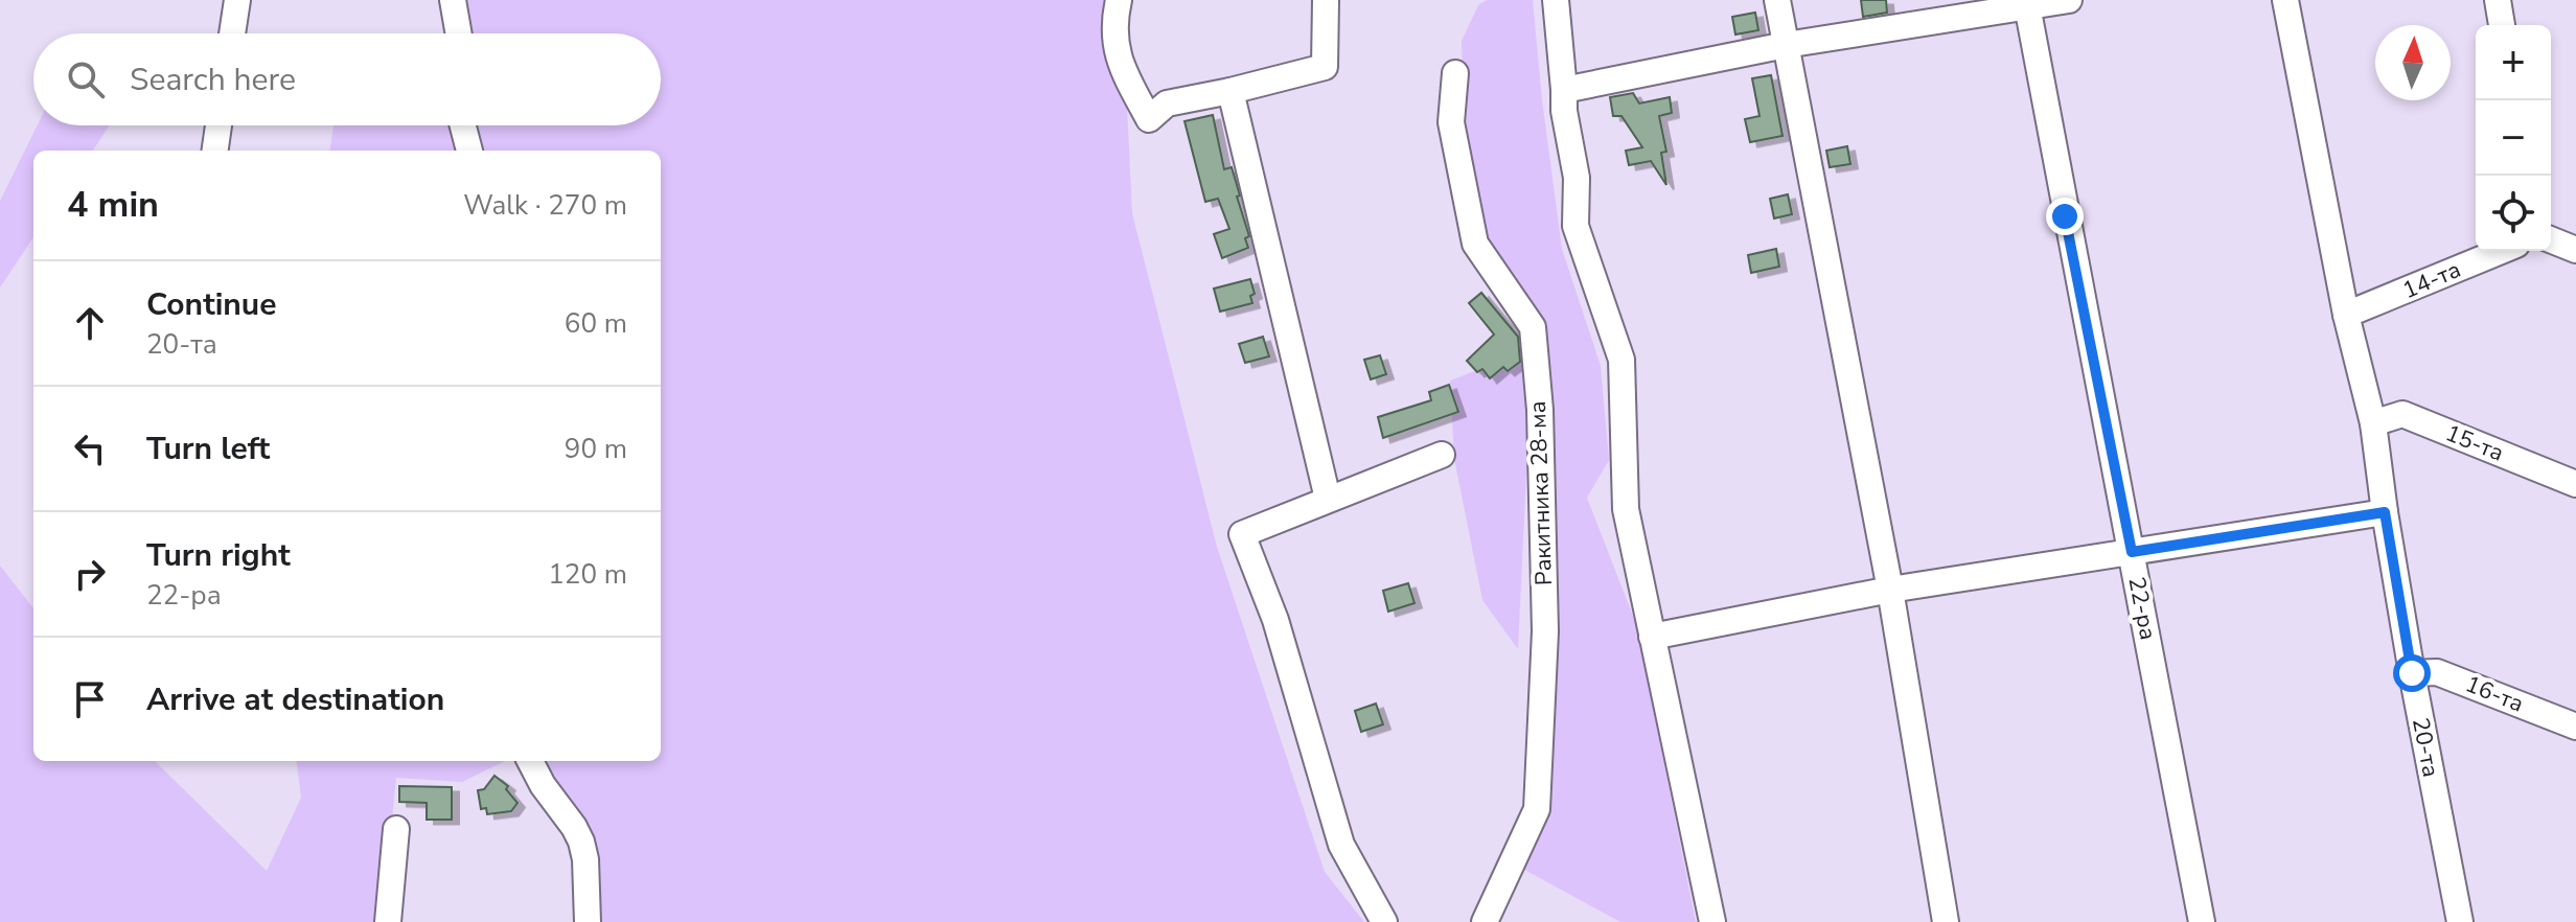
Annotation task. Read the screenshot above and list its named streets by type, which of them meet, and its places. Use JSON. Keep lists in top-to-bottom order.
{
  "streets": {
    "street": [
      "14-та",
      "15-та",
      "Ракитника 28-ма",
      "22-ра",
      "16-та",
      "20-та"
    ]
  },
  "crossings": [
    ["14-та", "20-та"],
    ["15-та", "20-та"],
    ["16-та", "20-та"]
  ],
  "north": "top",
  "page": {
    "map_buttons": ["+", "−"],
    "search": "Search here",
    "heading": ["4 min", "Walk · 270 m"],
    "list": [
      ["Continue", "20-та", "60 m"],
      ["Turn left", "90 m"],
      ["Turn right", "22-ра", "120 m"],
      "Arrive at destination"
    ]
  }
}
